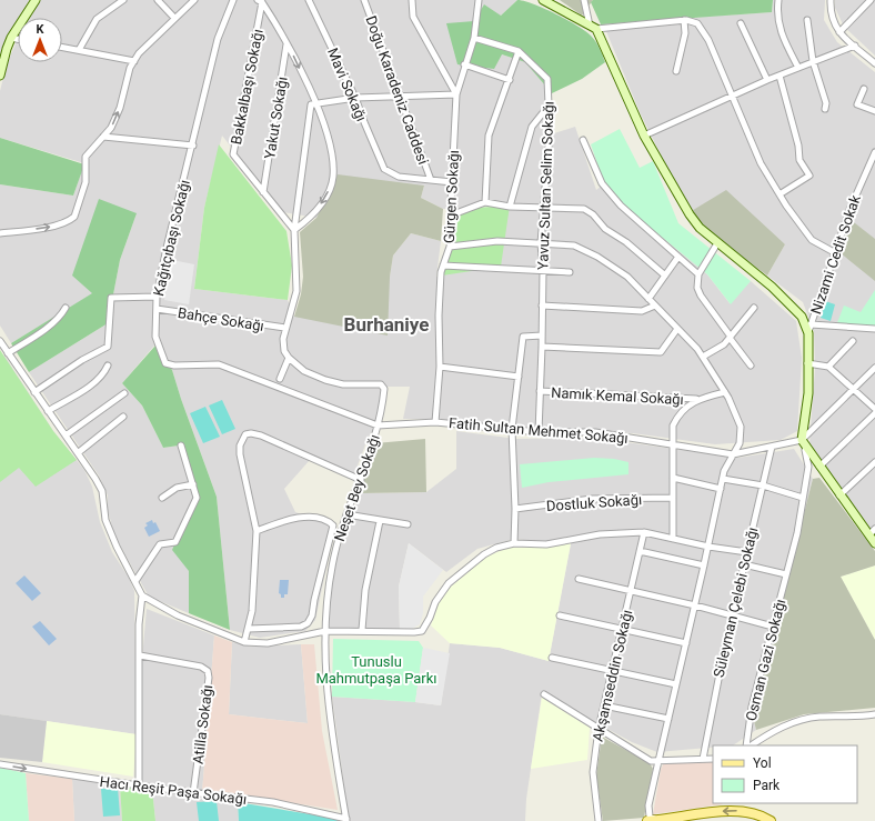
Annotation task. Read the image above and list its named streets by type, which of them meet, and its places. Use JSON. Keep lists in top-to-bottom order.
{
  "streets": {
    "street": [
      "Mavi Sokağı",
      "Bakkalbaşı Sokağı",
      "Doğu Karadeniz Caddesi",
      "Yakut Sokağı",
      "Yavuz Sultan Selim Sokağı",
      "Gürgen Sokağı",
      "Kağıtçıbaşı Sokağı",
      "Nizami Cedit Sokak",
      "Bahçe Sokağı",
      "Namık Kemal Sokağı",
      "Fatih Sultan Mehmet Sokağı",
      "Neşet Bey Sokağı",
      "Dostluk Sokağı",
      "Süleyman Çelebi Sokağı",
      "Osman Gazi Sokağı",
      "Akşamseddin Sokağı",
      "Atilla Sokağı",
      "Hacı Reşit Paşa Sokağı"
    ]
  },
  "crossings": [
    ["Mavi Sokağı", "Doğu Karadeniz Caddesi"],
    ["Bakkalbaşı Sokağı", "Yakut Sokağı"],
    ["Yavuz Sultan Selim Sokağı", "Gürgen Sokağı"],
    ["Yavuz Sultan Selim Sokağı", "Namık Kemal Sokağı"],
    ["Yavuz Sultan Selim Sokağı", "Fatih Sultan Mehmet Sokağı"],
    ["Gürgen Sokağı", "Fatih Sultan Mehmet Sokağı"],
    ["Kağıtçıbaşı Sokağı", "Bahçe Sokağı"],
    ["Kağıtçıbaşı Sokağı", "Fatih Sultan Mehmet Sokağı"],
    ["Kağıtçıbaşı Sokağı", "Neşet Bey Sokağı"],
    ["Fatih Sultan Mehmet Sokağı", "Neşet Bey Sokağı"],
    ["Fatih Sultan Mehmet Sokağı", "Süleyman Çelebi Sokağı"],
    ["Fatih Sultan Mehmet Sokağı", "Osman Gazi Sokağı"],
    ["Neşet Bey Sokağı", "Hacı Reşit Paşa Sokağı"],
    ["Atilla Sokağı", "Hacı Reşit Paşa Sokağı"]
  ],
  "one_way": ["Hacı Reşit Paşa Sokağı"],
  "districts": ["Burhaniye"],
  "parks": ["Tunuslu Mahmutpaşa Parkı"],
  "legend": ["Yol", "Park"],
  "north": "top"
}
